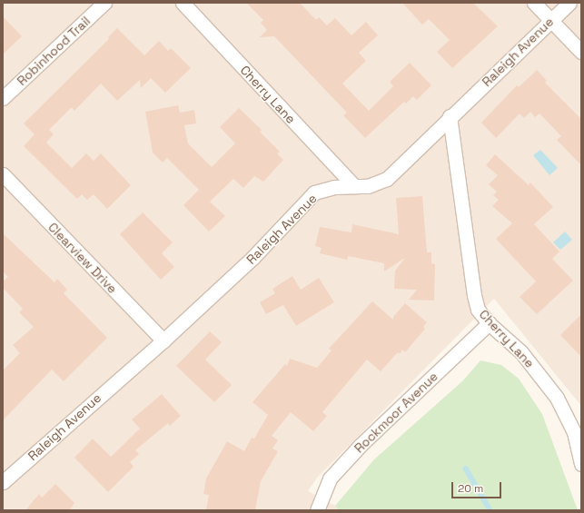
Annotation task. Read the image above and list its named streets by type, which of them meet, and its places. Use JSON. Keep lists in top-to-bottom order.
{
  "streets": {
    "street": [
      "Robinhood Trail",
      "Raleigh Avenue",
      "Cherry Lane",
      "Clearview Drive",
      "Rockmoor Avenue"
    ]
  },
  "crossings": [
    ["Raleigh Avenue", "Cherry Lane"],
    ["Raleigh Avenue", "Clearview Drive"],
    ["Cherry Lane", "Rockmoor Avenue"]
  ],
  "scale_bar": "20 m"
}
